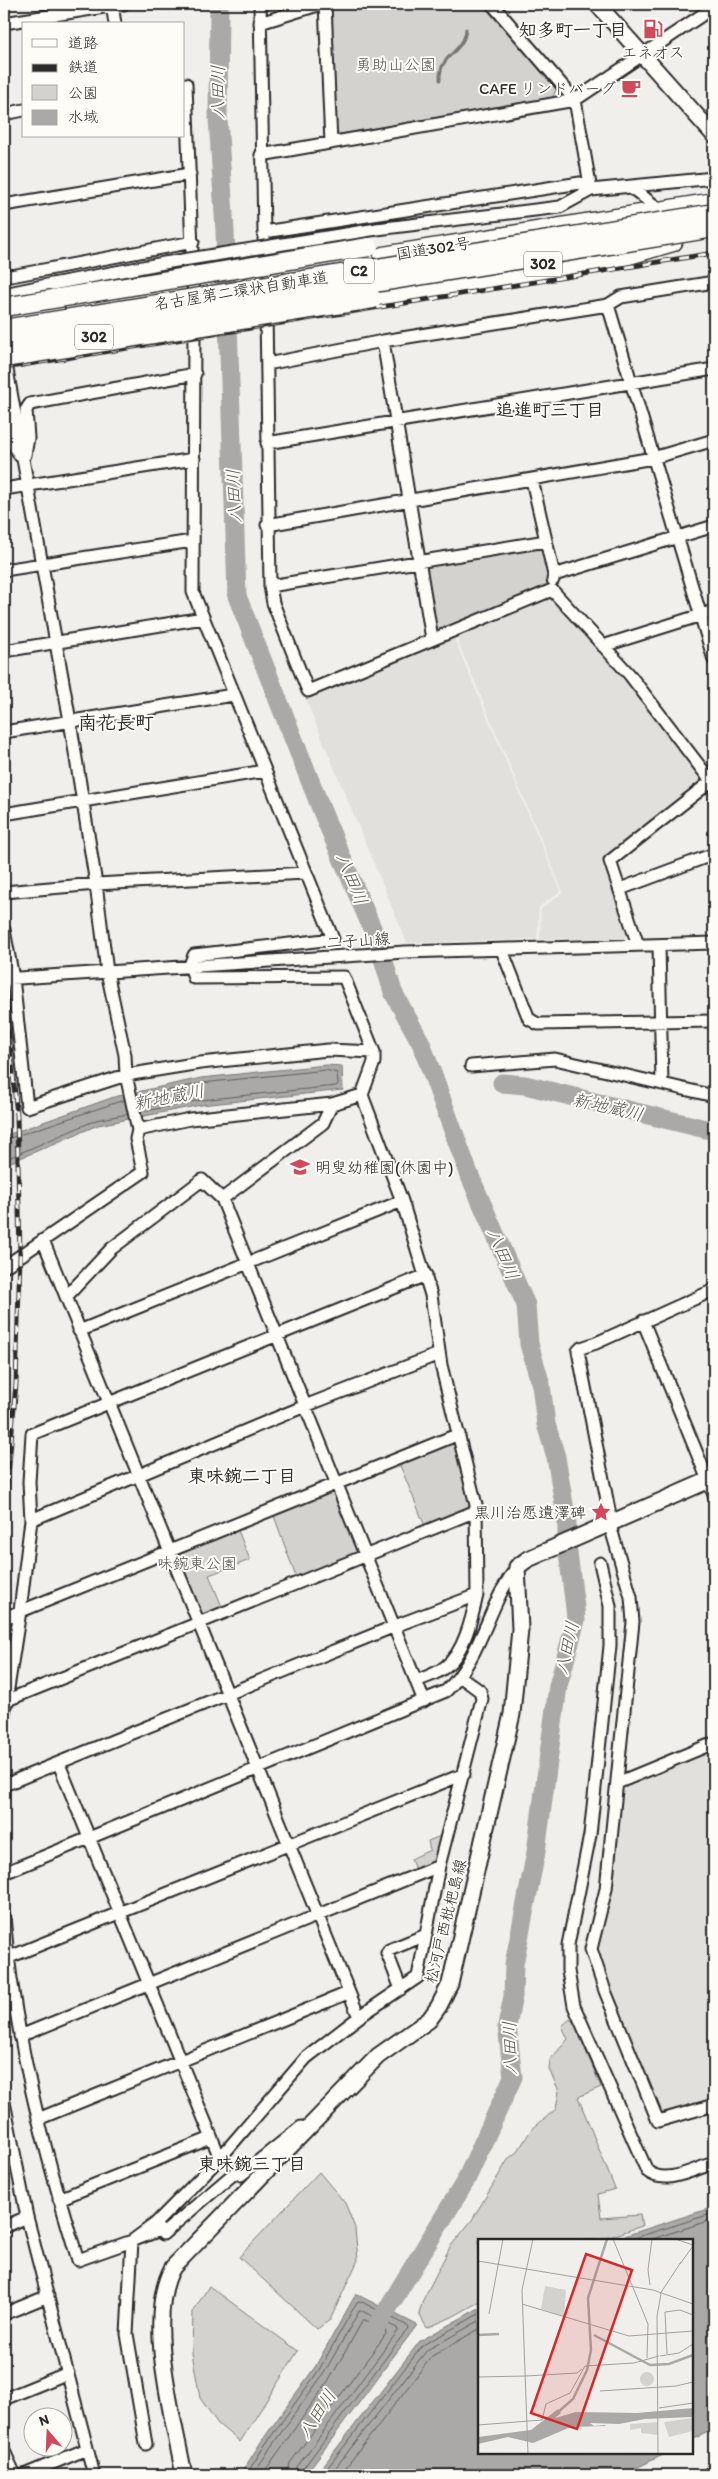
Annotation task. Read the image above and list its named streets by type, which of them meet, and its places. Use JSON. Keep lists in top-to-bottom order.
{
  "streets": {
    "highway": [
      "国道302号",
      "302",
      "C2",
      "名古屋第二環状自動車道"
    ],
    "main road": ["松河戸西枇杷島線"],
    "street": ["二子山線"]
  },
  "districts": [
    "知多町一丁目",
    "追進町三丁目",
    "南花長町",
    "東味鋺二丁目",
    "東味鋺三丁目"
  ],
  "water": ["八田川", "新地蔵川"],
  "parks": ["勇助山公園", "味鋺東公園"],
  "places": {
    "fuel station": ["エネオス"],
    "cafe": ["CAFE リンドバーグ"],
    "school or university": ["明叟幼稚園(休園中)"],
    "place": ["黒川治愿遺澤碑"]
  },
  "legend": [
    "道路",
    "鉄道",
    "公園",
    "水域"
  ],
  "north": "top"
}
